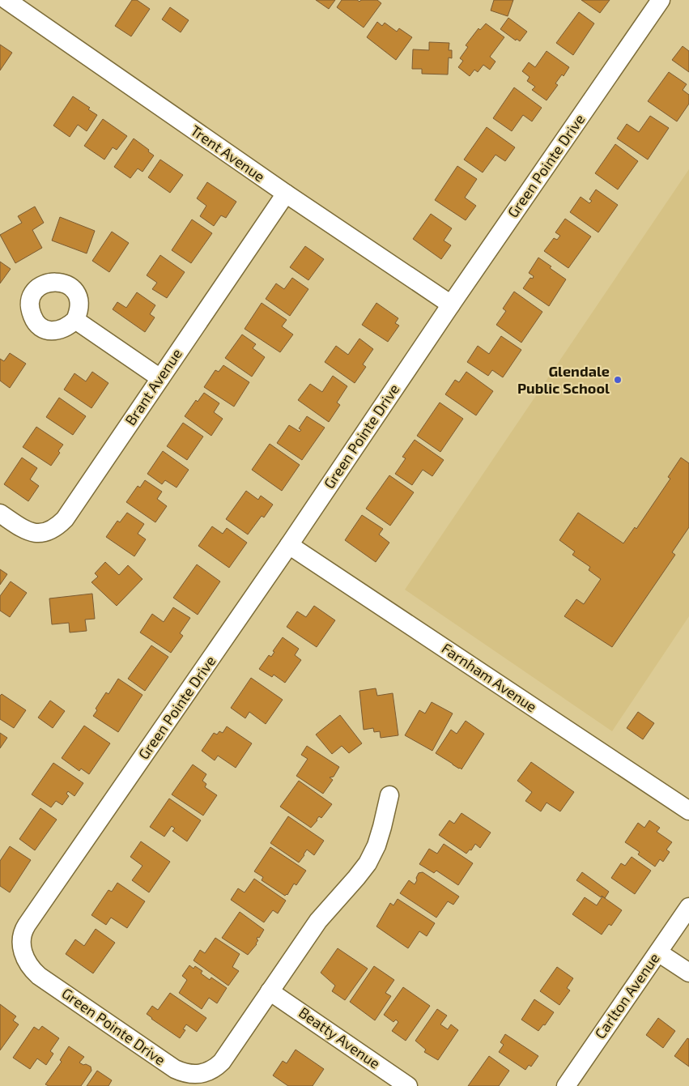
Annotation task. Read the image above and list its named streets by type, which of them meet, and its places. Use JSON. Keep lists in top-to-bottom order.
{
  "streets": {
    "street": [
      "Trent Avenue",
      "Green Pointe Drive",
      "Brant Avenue",
      "Farnham Avenue",
      "Carlton Avenue",
      "Beatty Avenue"
    ]
  },
  "crossings": [
    ["Trent Avenue", "Green Pointe Drive"],
    ["Trent Avenue", "Brant Avenue"],
    ["Green Pointe Drive", "Farnham Avenue"],
    ["Green Pointe Drive", "Beatty Avenue"]
  ],
  "places": ["Glendale Public School"]
}
